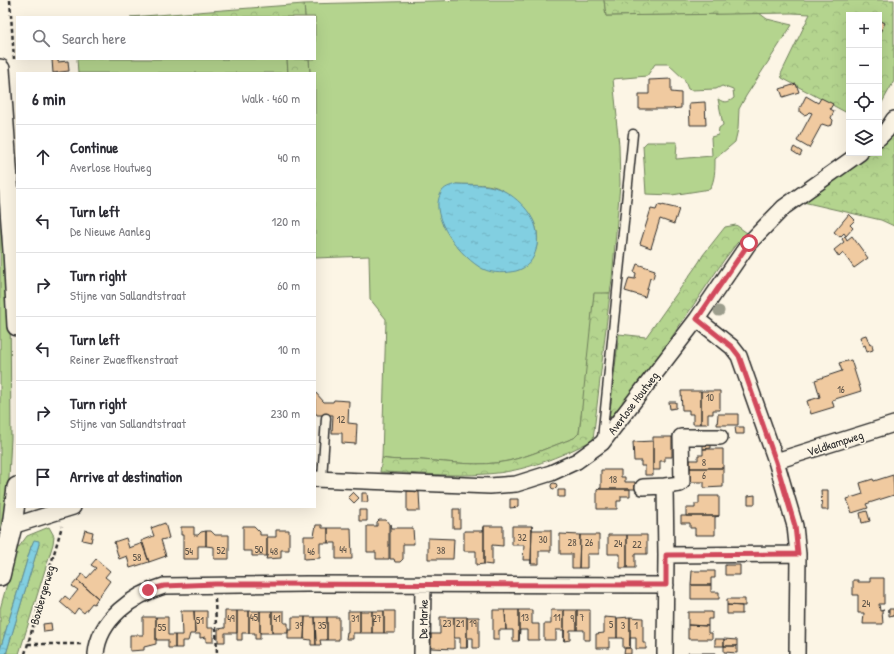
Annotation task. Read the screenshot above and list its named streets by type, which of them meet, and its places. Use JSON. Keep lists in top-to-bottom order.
{
  "streets": {
    "street": ["Averlose Houtweg", "Veldkampweg", "De Marke"],
    "path": ["Boxbergerweg"]
  },
  "house_numbers": [
    "16",
    "10",
    "12",
    "8",
    "6",
    "18",
    "32",
    "30",
    "28",
    "26",
    "24",
    "22",
    "50",
    "44",
    "52",
    "38",
    "54",
    "48",
    "46",
    "58",
    "24",
    "45",
    "13",
    "11",
    "7",
    "49",
    "41",
    "31",
    "27",
    "9",
    "51",
    "23",
    "21",
    "19",
    "5",
    "39",
    "35",
    "3",
    "1",
    "55"
  ],
  "page": {
    "map_buttons": ["+", "−"],
    "search": "Search here",
    "heading": ["6 min", "Walk · 460 m"],
    "list": [
      ["Continue", "Averlose Houtweg", "40 m"],
      ["Turn left", "De Nieuwe Aanleg", "120 m"],
      ["Turn right", "Stijne van Sallandtstraat", "60 m"],
      ["Turn left", "Reiner Zwaeffkenstraat", "10 m"],
      ["Turn right", "Stijne van Sallandtstraat", "230 m"],
      "Arrive at destination"
    ]
  }
}
